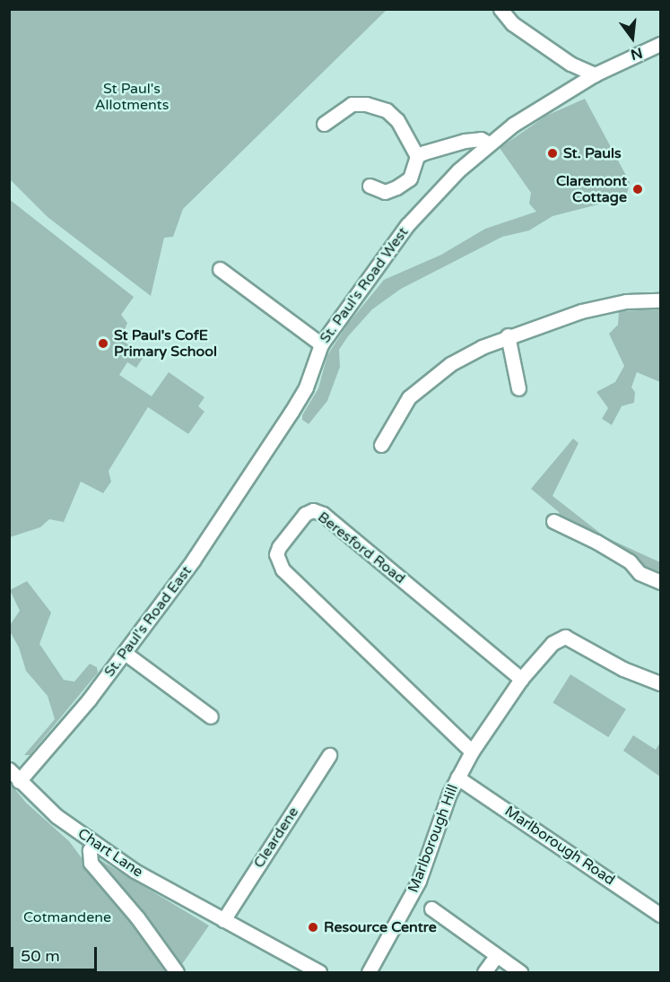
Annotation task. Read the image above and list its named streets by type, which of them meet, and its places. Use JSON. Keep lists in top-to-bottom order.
{
  "streets": {
    "street": [
      "St. Paul's Road West",
      "Beresford Road",
      "St. Paul's Road East",
      "Cleardene",
      "Marlborough Hill",
      "Marlborough Road",
      "Chart Lane"
    ]
  },
  "crossings": [
    ["St. Paul's Road West", "St. Paul's Road East"],
    ["Beresford Road", "Marlborough Hill"],
    ["St. Paul's Road East", "Chart Lane"],
    ["Cleardene", "Chart Lane"],
    ["Marlborough Hill", "Marlborough Road"]
  ],
  "parks": ["St Paul's Allotments", "Cotmandene"],
  "places": [
    "St. Pauls",
    "Claremont Cottage",
    "St Paul's CofE Primary School",
    "Resource Centre"
  ],
  "scale_bar": "50 m",
  "north": "bottom"
}
